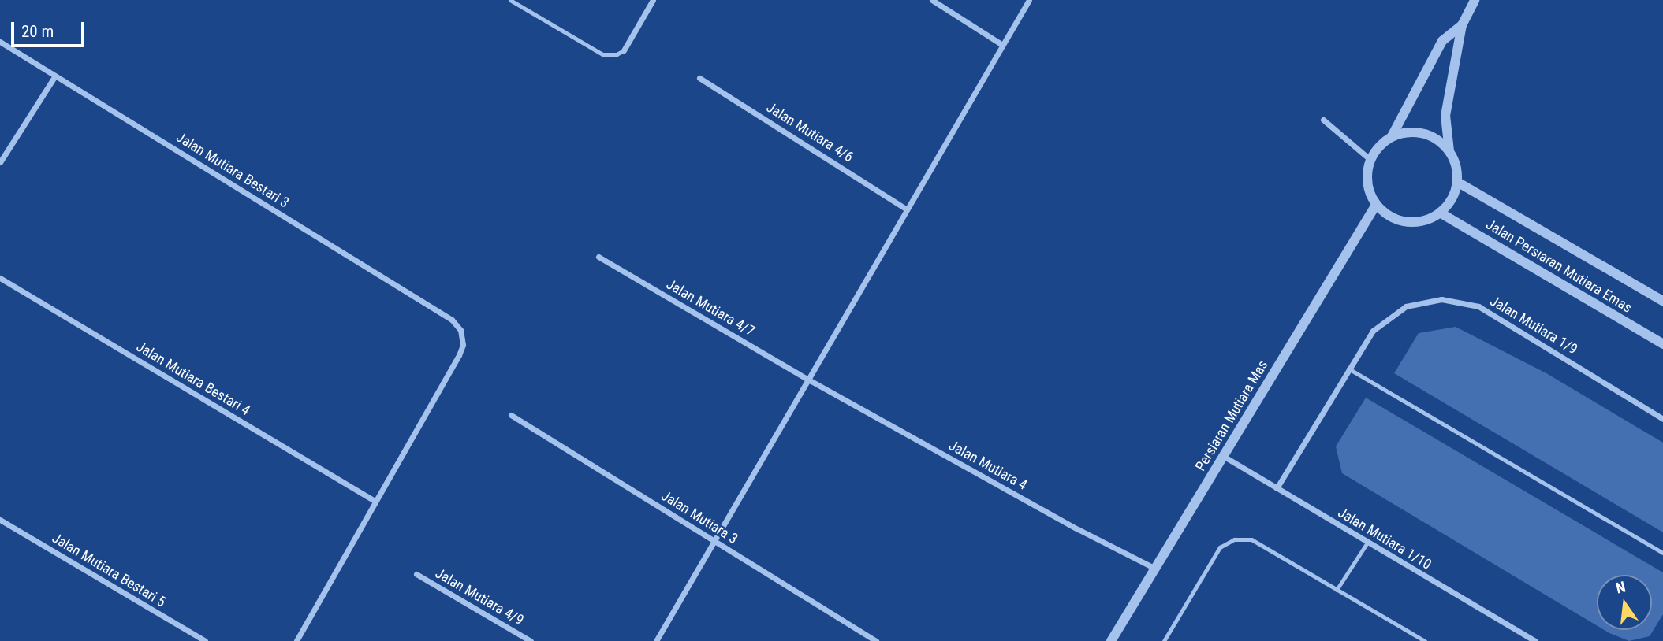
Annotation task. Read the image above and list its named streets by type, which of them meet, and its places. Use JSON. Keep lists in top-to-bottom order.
{
  "streets": {
    "street": [
      "Jalan Mutiara 4/6",
      "Jalan Mutiara Bestari 3",
      "Jalan Persiaran Mutiara Emas",
      "Jalan Mutiara 4/7",
      "Jalan Mutiara 1/9",
      "Jalan Mutiara Bestari 4",
      "Persiaran Mutiara Mas",
      "Jalan Mutiara 4",
      "Jalan Mutiara 3",
      "Jalan Mutiara 1/10",
      "Jalan Mutiara Bestari 5",
      "Jalan Mutiara 4/9"
    ]
  },
  "crossings": [
    ["Jalan Mutiara Bestari 3", "Jalan Mutiara Bestari 4"],
    ["Jalan Persiaran Mutiara Emas", "Persiaran Mutiara Mas"],
    ["Jalan Mutiara 4/7", "Jalan Mutiara 4"],
    ["Jalan Mutiara 1/9", "Jalan Mutiara 1/10"],
    ["Persiaran Mutiara Mas", "Jalan Mutiara 4"],
    ["Persiaran Mutiara Mas", "Jalan Mutiara 1/10"]
  ],
  "scale_bar": "20 m",
  "north": "top"
}
